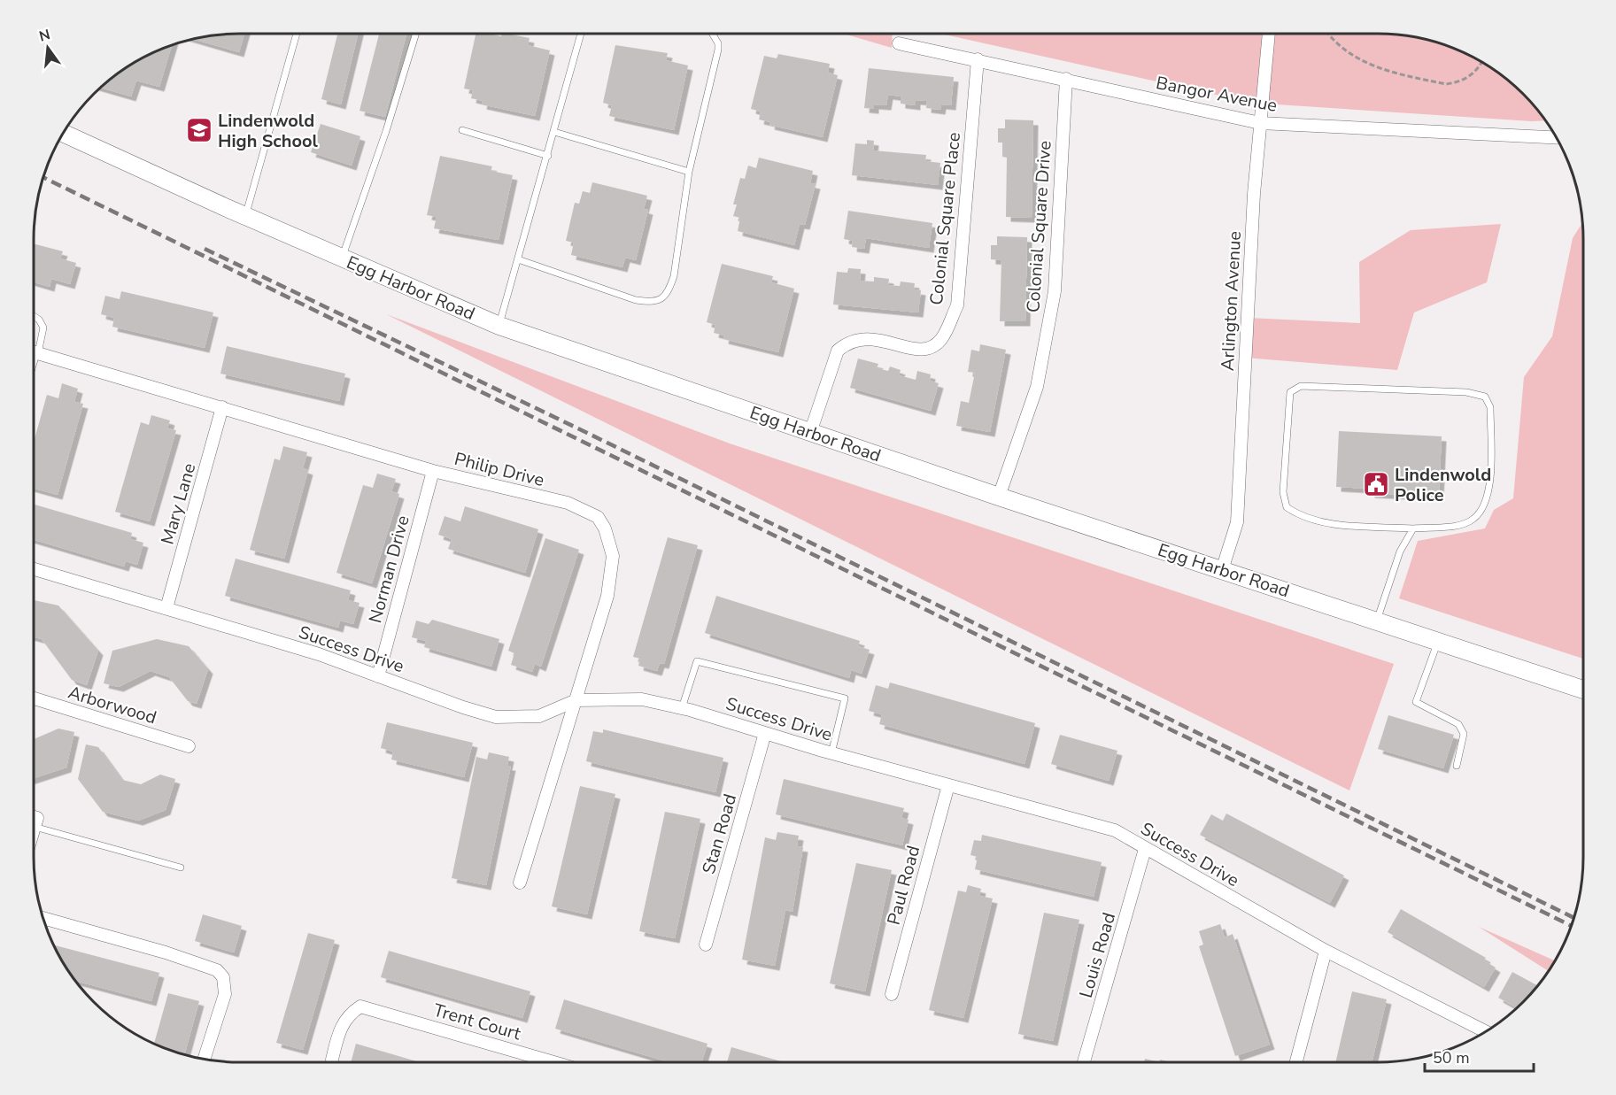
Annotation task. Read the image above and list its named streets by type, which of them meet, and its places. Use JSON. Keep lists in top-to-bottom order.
{
  "streets": {
    "street": [
      "Bangor Avenue",
      "Colonial Square Place",
      "Colonial Square Drive",
      "Egg Harbor Road",
      "Arlington Avenue",
      "Philip Drive",
      "Mary Lane",
      "Norman Drive",
      "Success Drive",
      "Arborwood",
      "Stan Road",
      "Paul Road",
      "Louis Road",
      "Trent Court"
    ]
  },
  "crossings": [
    ["Bangor Avenue", "Colonial Square Place"],
    ["Bangor Avenue", "Colonial Square Drive"],
    ["Bangor Avenue", "Arlington Avenue"],
    ["Colonial Square Place", "Egg Harbor Road"],
    ["Colonial Square Drive", "Egg Harbor Road"],
    ["Egg Harbor Road", "Arlington Avenue"],
    ["Philip Drive", "Mary Lane"],
    ["Philip Drive", "Norman Drive"],
    ["Philip Drive", "Success Drive"],
    ["Mary Lane", "Success Drive"],
    ["Norman Drive", "Success Drive"],
    ["Success Drive", "Stan Road"],
    ["Success Drive", "Paul Road"],
    ["Success Drive", "Louis Road"]
  ],
  "places": {
    "school or university": ["Lindenwold High School"],
    "public building": ["Lindenwold Police"]
  },
  "scale_bar": "50 m",
  "north": "top"
}
